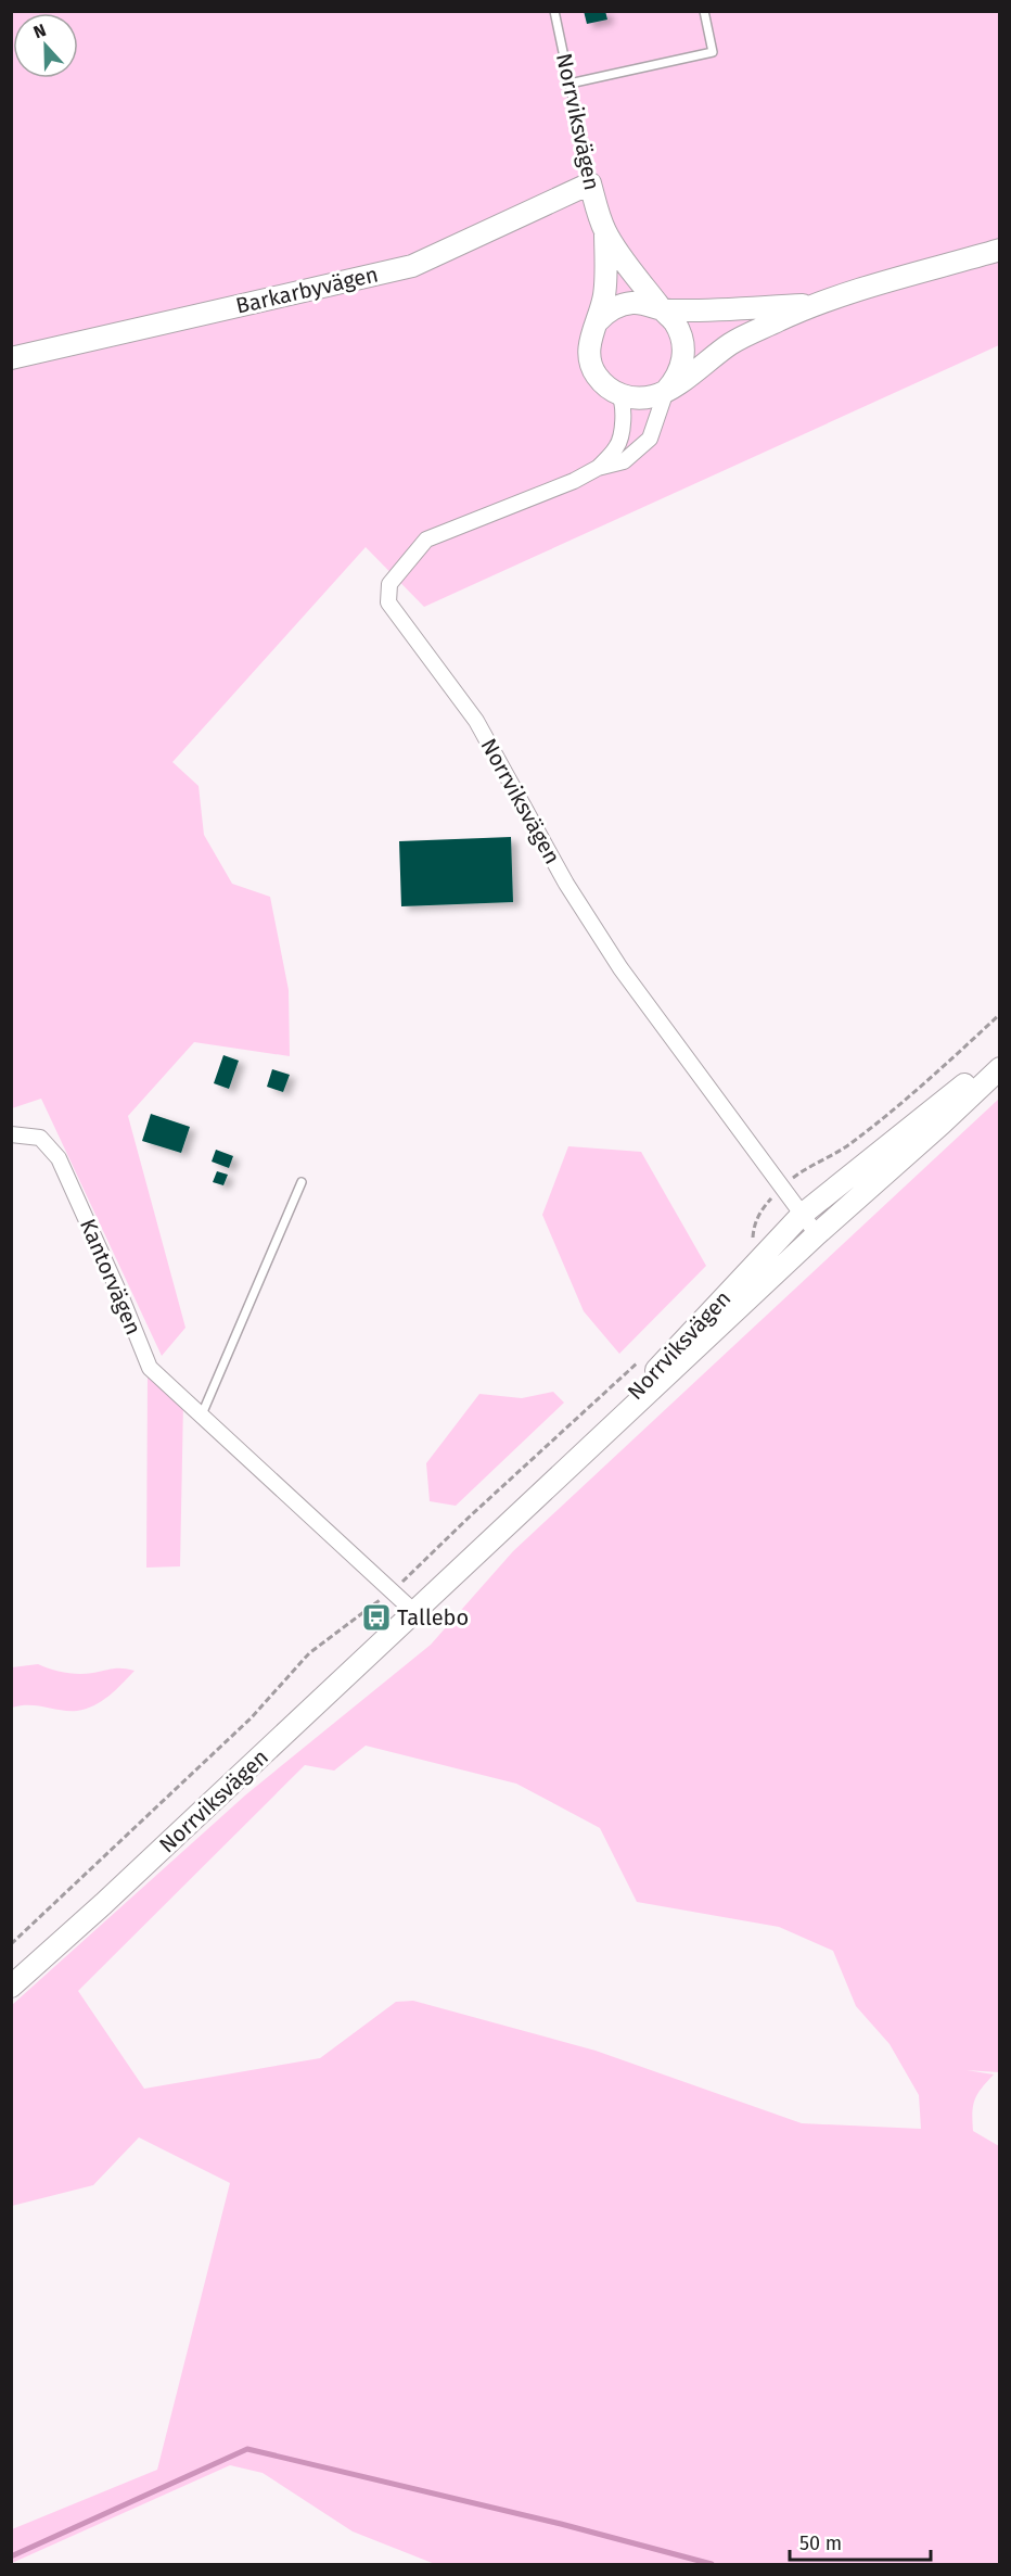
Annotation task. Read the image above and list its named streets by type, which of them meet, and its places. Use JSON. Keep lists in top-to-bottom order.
{
  "streets": {
    "street": ["Norrviksvägen", "Barkarbyvägen", "Kantorvägen"]
  },
  "crossings": [
    ["Norrviksvägen", "Barkarbyvägen"]
  ],
  "places": {
    "bus stop": ["Tallebo"]
  },
  "scale_bar": "50 m",
  "north": "top"
}
